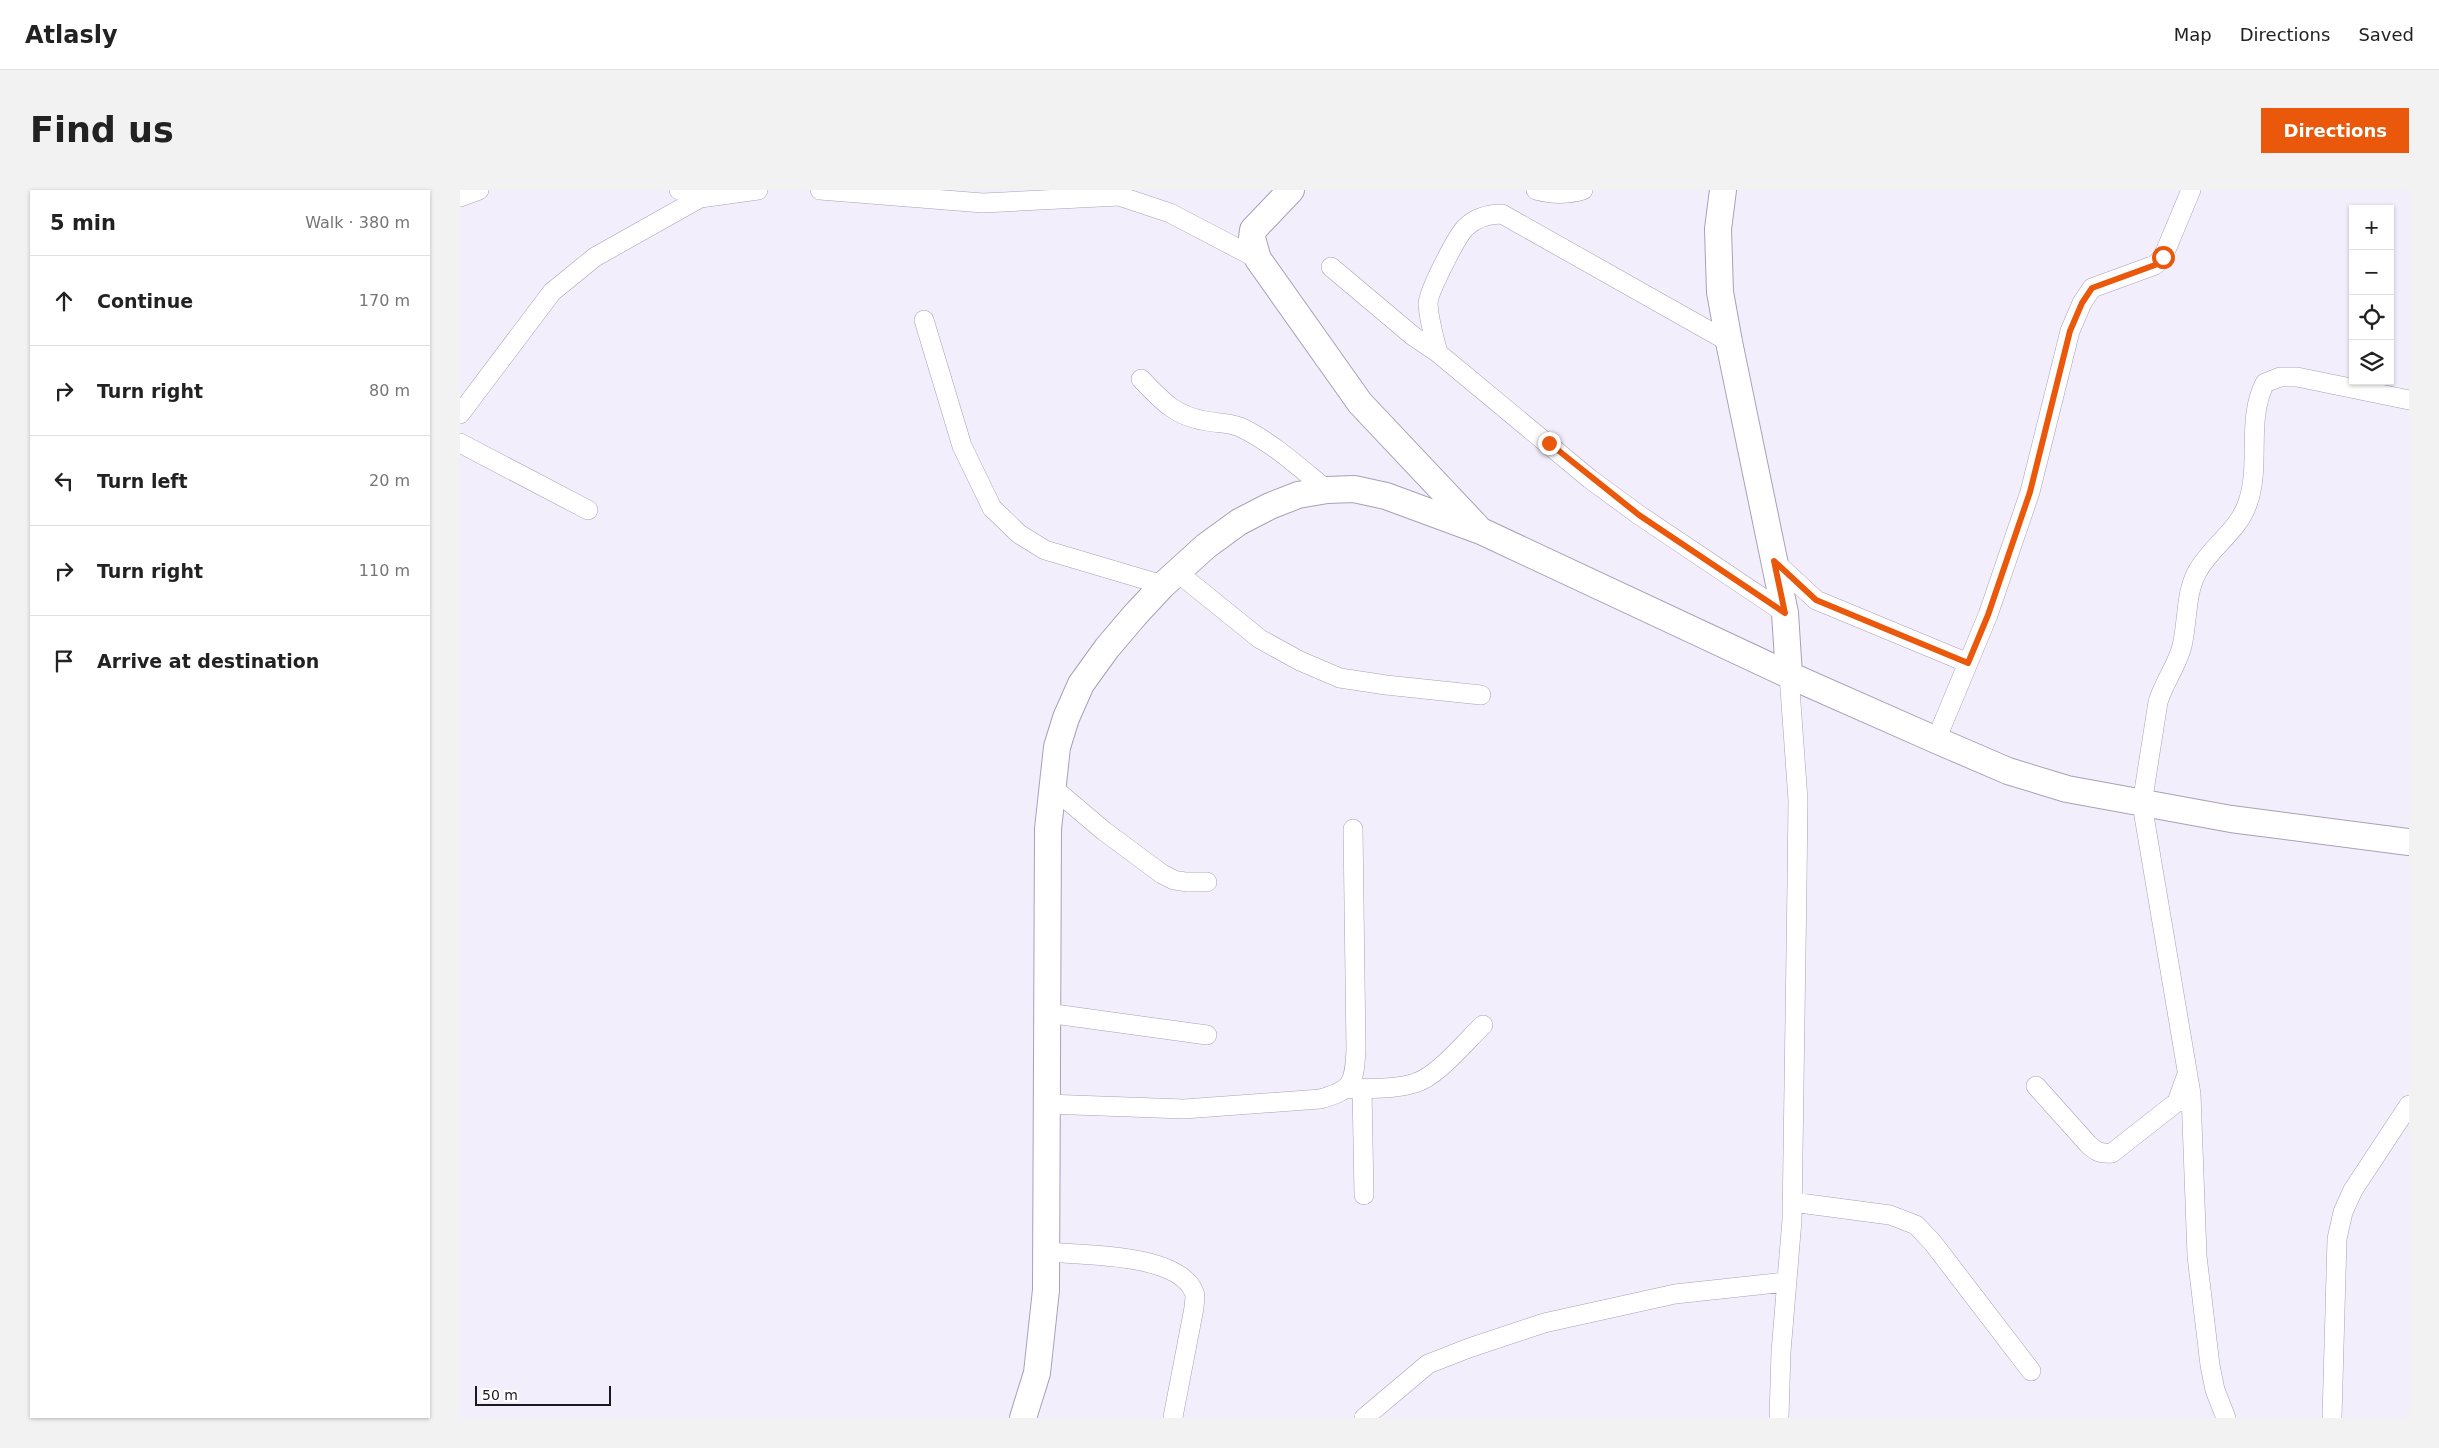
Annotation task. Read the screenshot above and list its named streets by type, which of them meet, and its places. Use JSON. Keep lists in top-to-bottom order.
{
  "scale_bar": "50 m",
  "page": {
    "header": "Atlasly",
    "nav": ["Map", "Directions", "Saved"],
    "buttons": "Directions",
    "title": "Find us",
    "heading": ["5 min", "Walk · 380 m"],
    "map_buttons": ["+", "−"],
    "list": [
      ["Continue", "170 m"],
      ["Turn right", "80 m"],
      ["Turn left", "20 m"],
      ["Turn right", "110 m"],
      "Arrive at destination"
    ],
    "scale": "50 m"
  }
}
